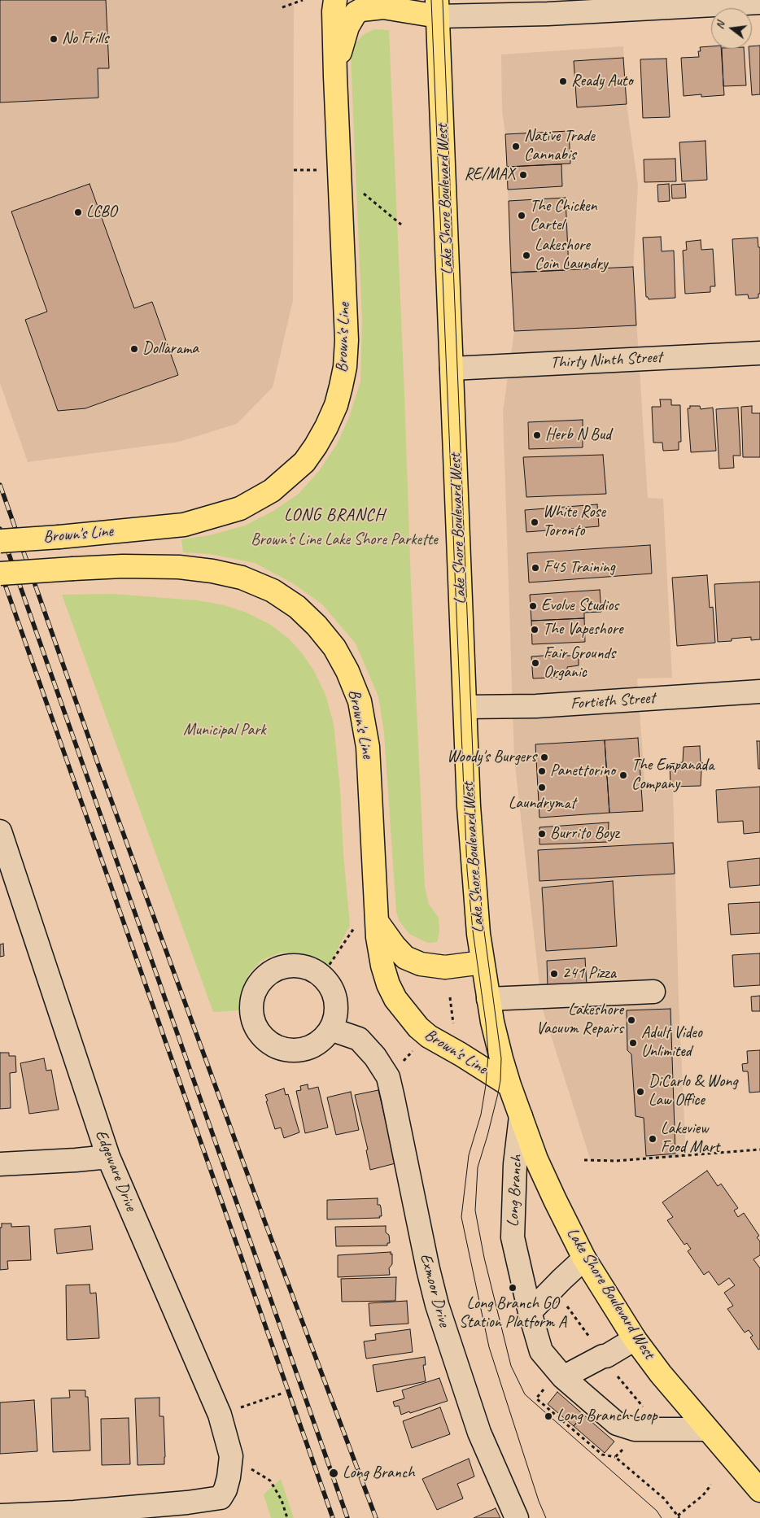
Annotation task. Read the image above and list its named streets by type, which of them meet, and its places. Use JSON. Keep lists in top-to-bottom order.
{
  "streets": {
    "main road": ["Lake Shore Boulevard West", "Brown's Line"],
    "street": [
      "Thirty Ninth Street",
      "Fortieth Street",
      "Edgeware Drive",
      "Long Branch",
      "Exmoor Drive"
    ]
  },
  "crossings": [
    ["Lake Shore Boulevard West", "Brown's Line"],
    ["Lake Shore Boulevard West", "Thirty Ninth Street"],
    ["Lake Shore Boulevard West", "Fortieth Street"],
    ["Lake Shore Boulevard West", "Long Branch"]
  ],
  "districts": ["LONG BRANCH"],
  "parks": ["Brown's Line Lake Shore Parkette", "Municipal Park"],
  "places": [
    "No Frills",
    "Ready Auto",
    "Native Trade Cannabis",
    "RE/MAX",
    "LCBO",
    "The Chicken Cartel",
    "Lakeshore Coin Laundry",
    "Dollarama",
    "Herb N Bud",
    "White Rose Toronto",
    "F45 Training",
    "Evolve Studios",
    "The Vapeshore",
    "Fair Grounds Organic",
    "Woody's Burgers",
    "Panettorino",
    "The Empanada Company",
    "Laundrymat",
    "Burrito Boyz",
    "241 Pizza",
    "Lakeshore Vacuum Repairs",
    "Adult Video Unlimited",
    "DiCarlo & Wong Law Office",
    "Lakeview Food Mart",
    "Long Branch GO Station Platform A",
    "Long Branch Loop",
    "Long Branch"
  ],
  "north": "left"
}
